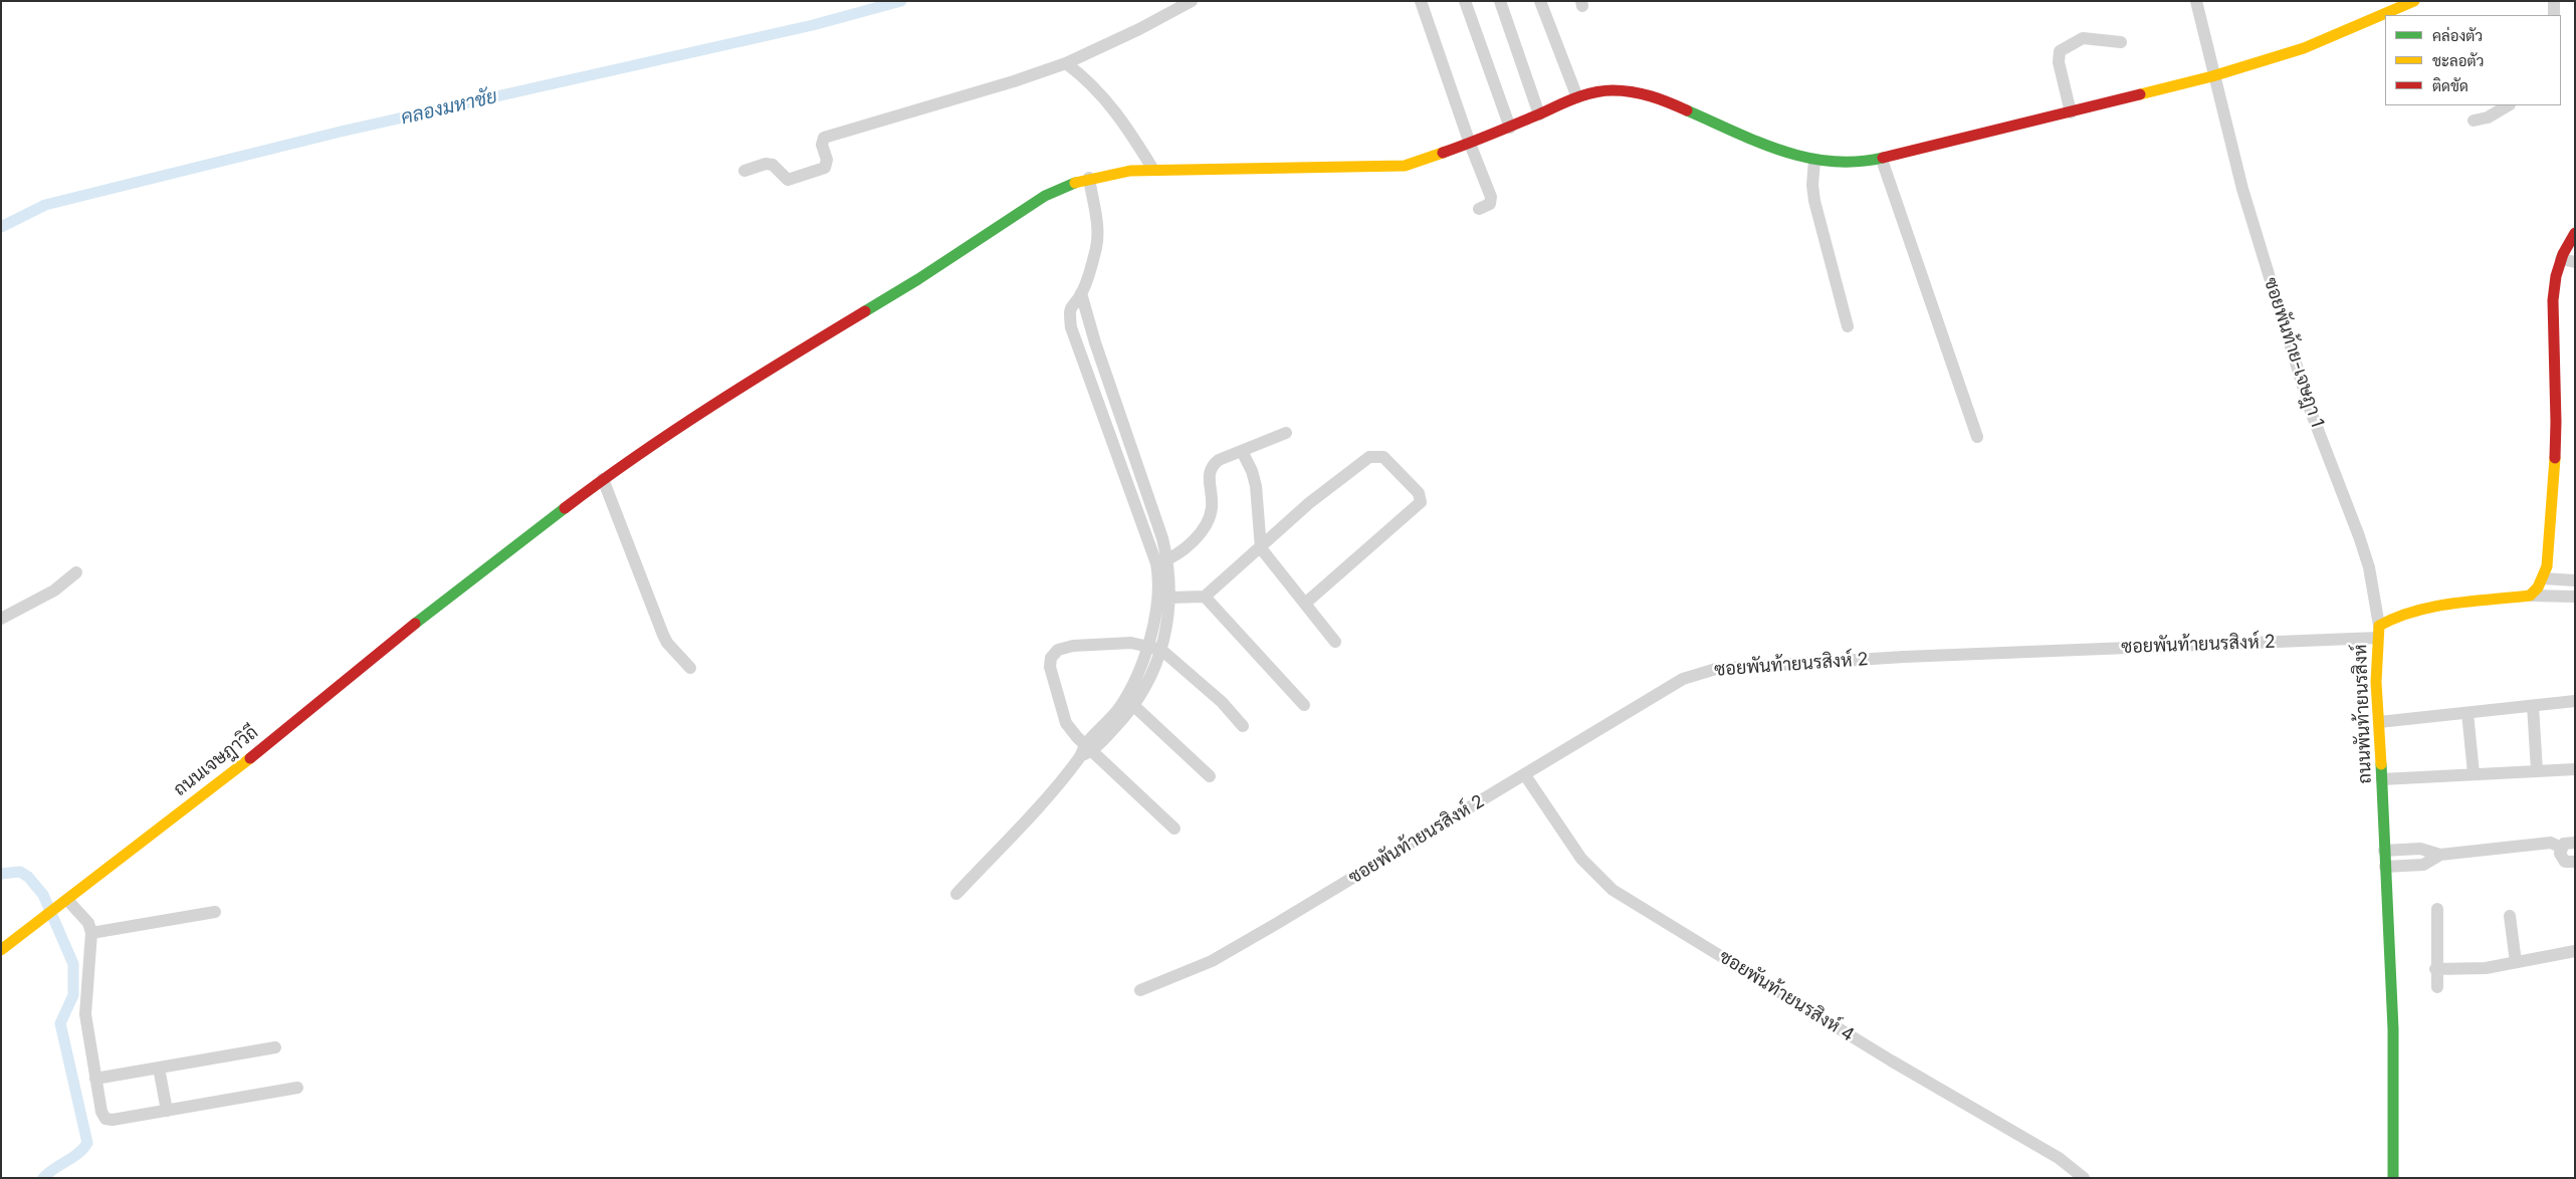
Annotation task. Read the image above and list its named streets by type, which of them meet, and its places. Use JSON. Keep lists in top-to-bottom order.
{
  "streets": {
    "street": [
      "ซอยพันท้าย-เจษฎา 1",
      "ซอยพันท้ายนรสิงห์ 2",
      "ถนนพันท้ายนรสิงห์",
      "ถนนเจษฎาวิถี",
      "ซอยพันท้ายนรสิงห์ 4"
    ]
  },
  "crossings": [
    ["ซอยพันท้าย-เจษฎา 1", "ซอยพันท้ายนรสิงห์ 2"],
    ["ซอยพันท้าย-เจษฎา 1", "ถนนพันท้ายนรสิงห์"],
    ["ซอยพันท้าย-เจษฎา 1", "ถนนเจษฎาวิถี"],
    ["ซอยพันท้ายนรสิงห์ 2", "ถนนพันท้ายนรสิงห์"],
    ["ซอยพันท้ายนรสิงห์ 2", "ซอยพันท้ายนรสิงห์ 4"]
  ],
  "water": ["คลองมหาชัย"],
  "legend": ["คล่องตัว", "ชะลอตัว", "ติดขัด"]
}
